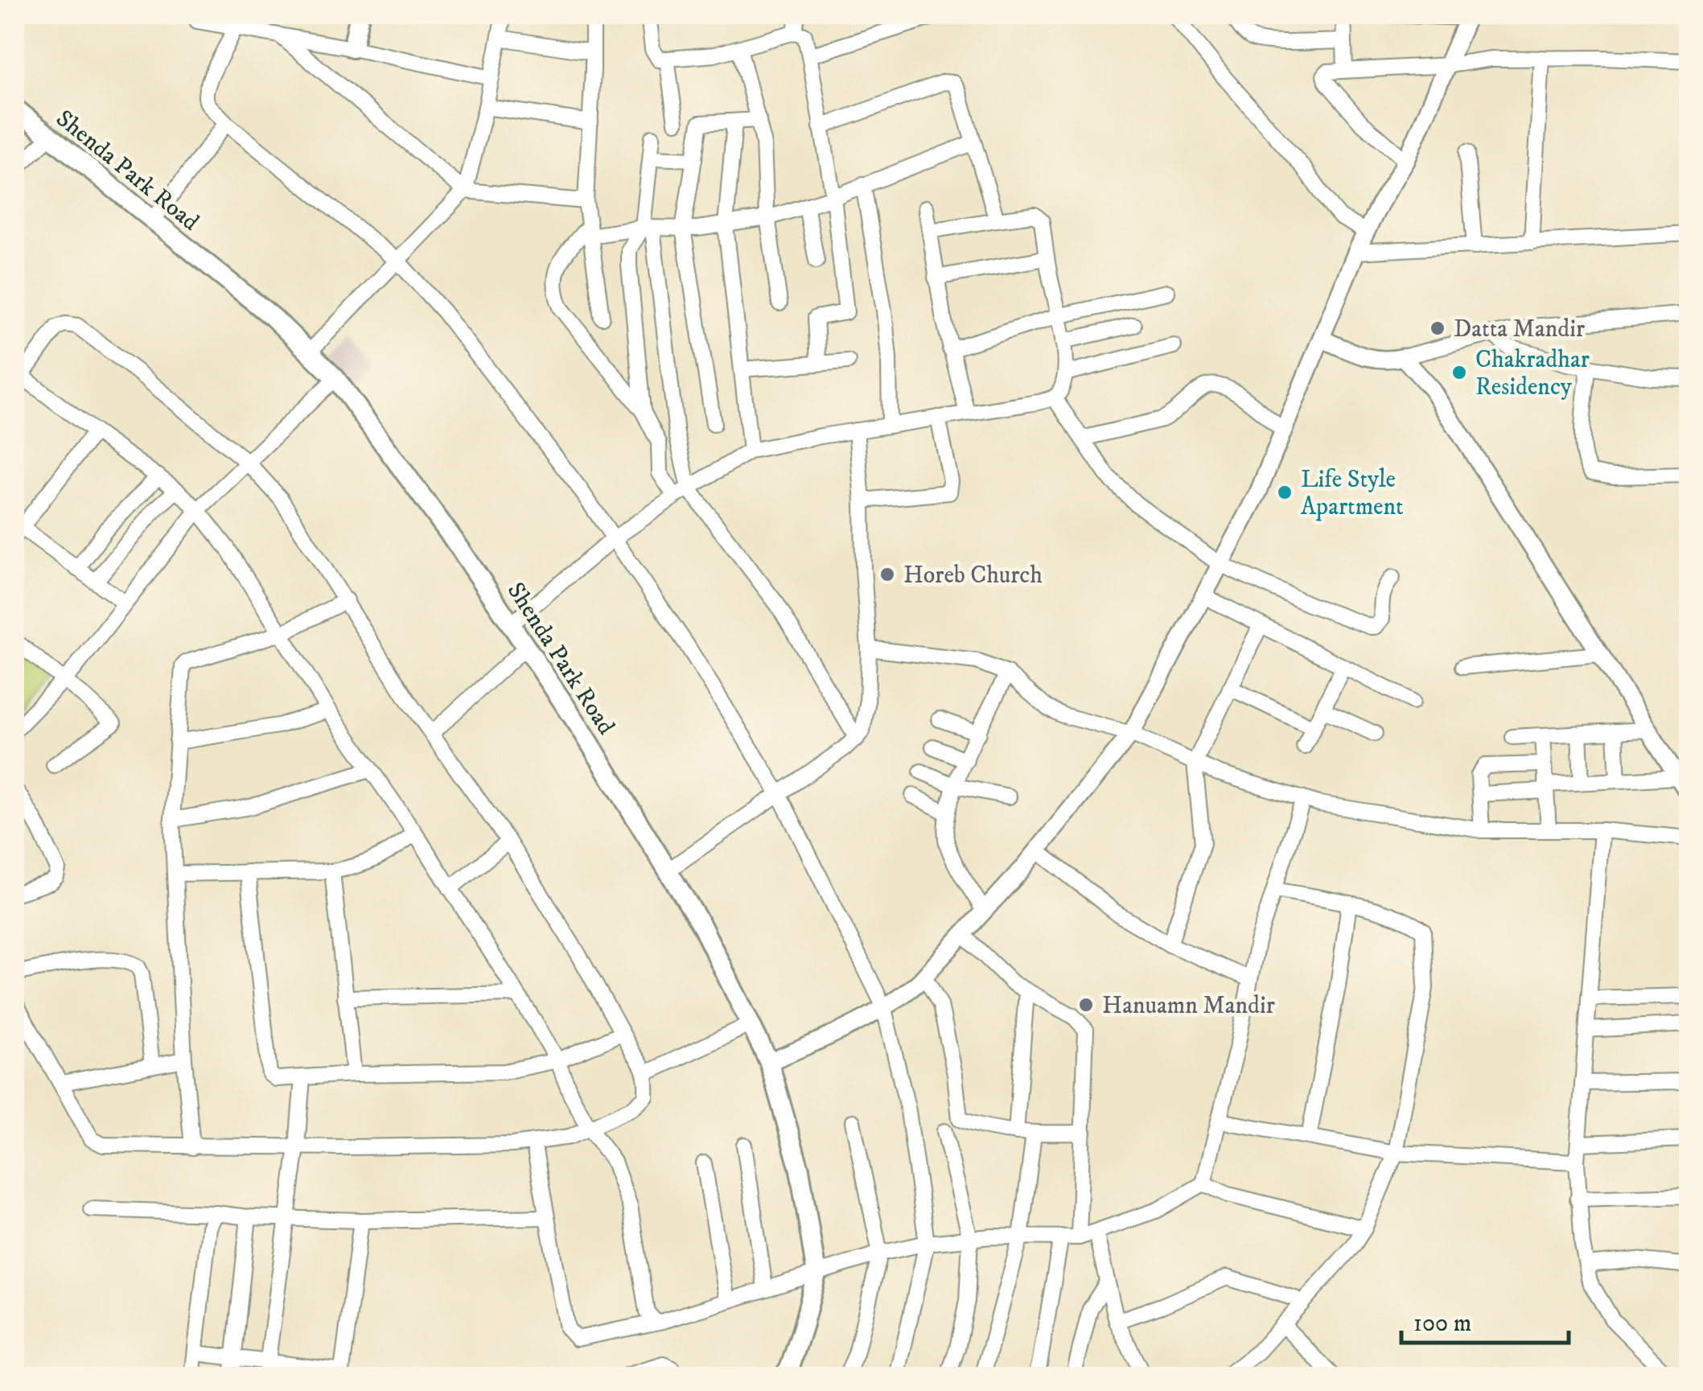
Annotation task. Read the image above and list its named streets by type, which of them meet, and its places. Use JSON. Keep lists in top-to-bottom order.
{
  "streets": {
    "main road": ["Shenda Park Road"]
  },
  "places": [
    "Datta Mandir",
    "Chakradhar Residency",
    "Life Style Apartment",
    "Horeb Church",
    "Hanuamn Mandir"
  ],
  "scale_bar": "100 m"
}
